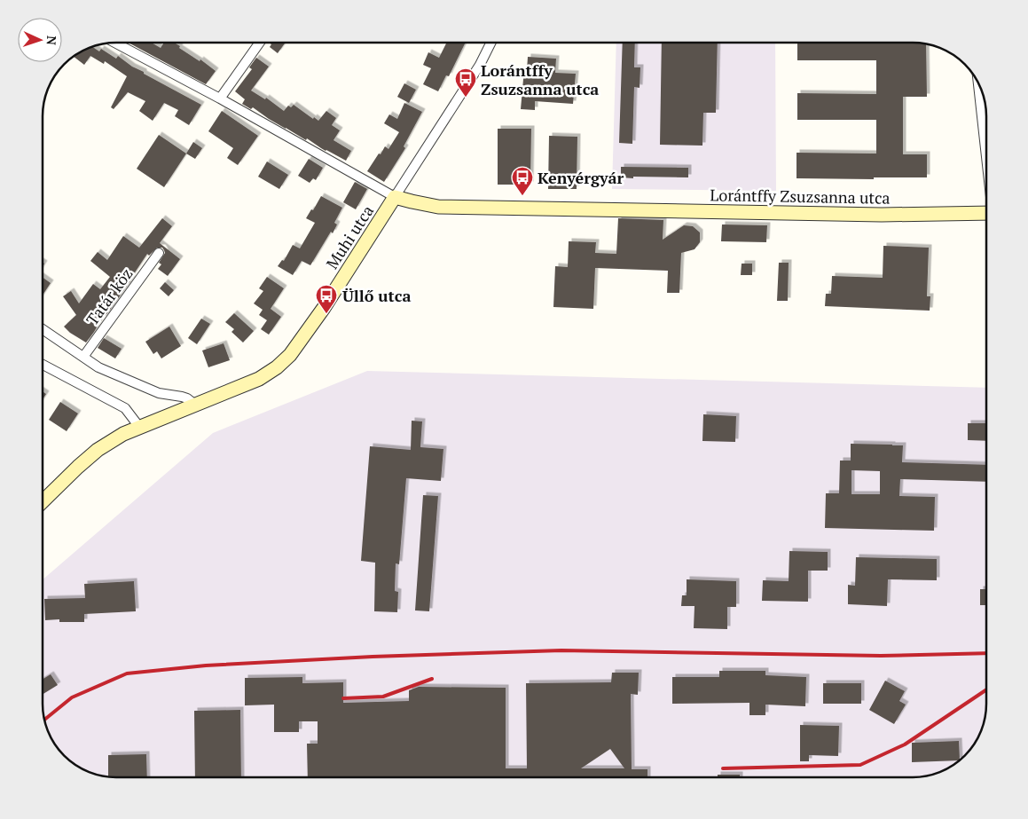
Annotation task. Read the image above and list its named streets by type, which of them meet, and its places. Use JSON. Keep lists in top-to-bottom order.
{
  "streets": {
    "main road": ["Lorántffy Zsuzsanna utca", "Muhi utca"],
    "street": ["Tatár köz"]
  },
  "crossings": [
    ["Lorántffy Zsuzsanna utca", "Muhi utca"]
  ],
  "places": {
    "bus stop": ["Lorántffy Zsuzsanna utca", "Kenyérgyár", "Üllő utca"]
  },
  "north": "right"
}
